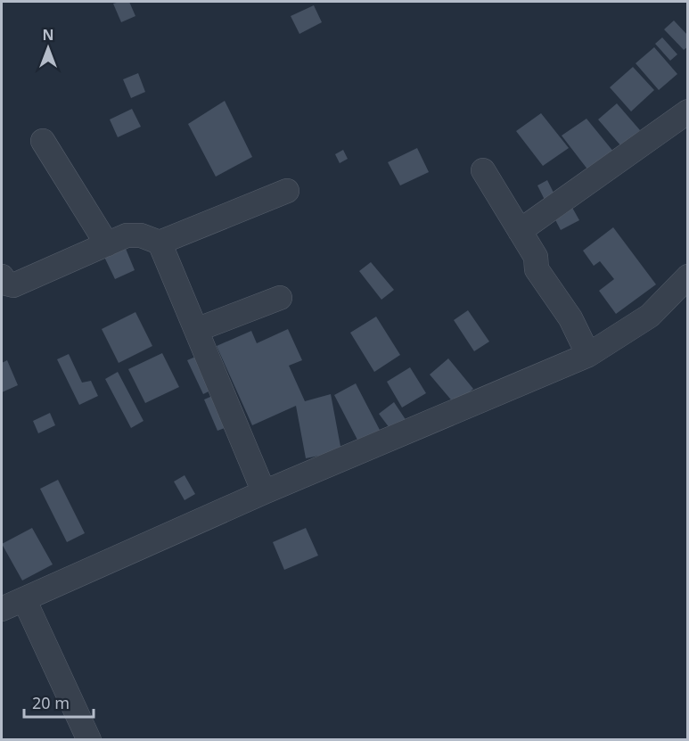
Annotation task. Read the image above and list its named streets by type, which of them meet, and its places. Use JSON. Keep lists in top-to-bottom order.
{
  "scale_bar": "20 m",
  "north": "top"
}
